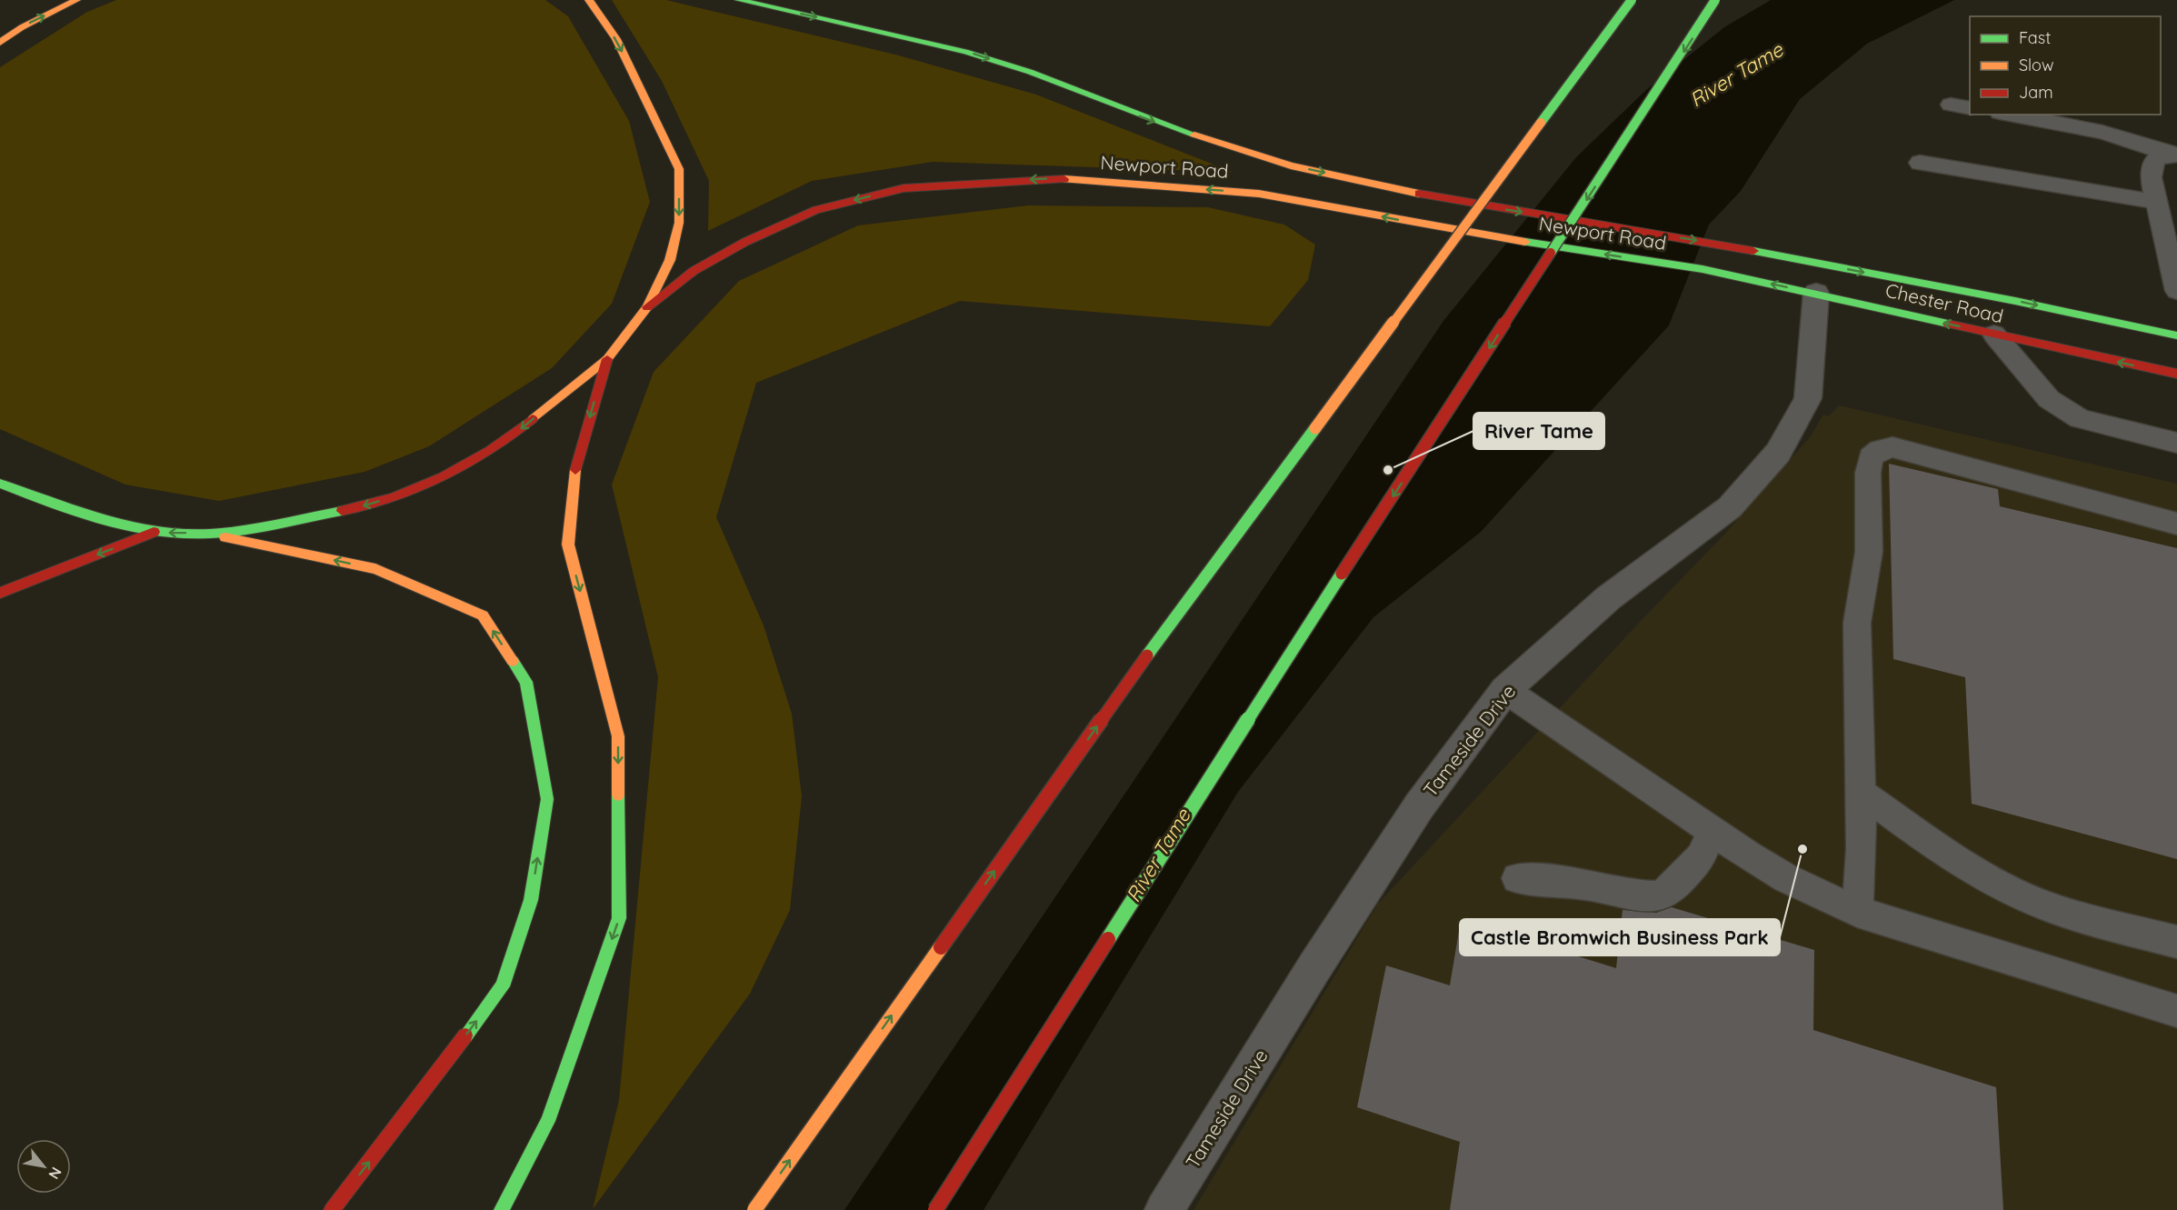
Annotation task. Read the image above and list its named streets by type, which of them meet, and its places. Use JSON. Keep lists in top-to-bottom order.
{
  "streets": {
    "highway": ["Newport Road", "Chester Road"],
    "street": ["Tameside Drive"]
  },
  "crossings": [
    ["Newport Road", "Chester Road"],
    ["Chester Road", "Tameside Drive"]
  ],
  "water": ["River Tame"],
  "places": ["River Tame", "Castle Bromwich Business Park"],
  "legend": ["Fast", "Slow", "Jam"],
  "north": "bottom right"
}
